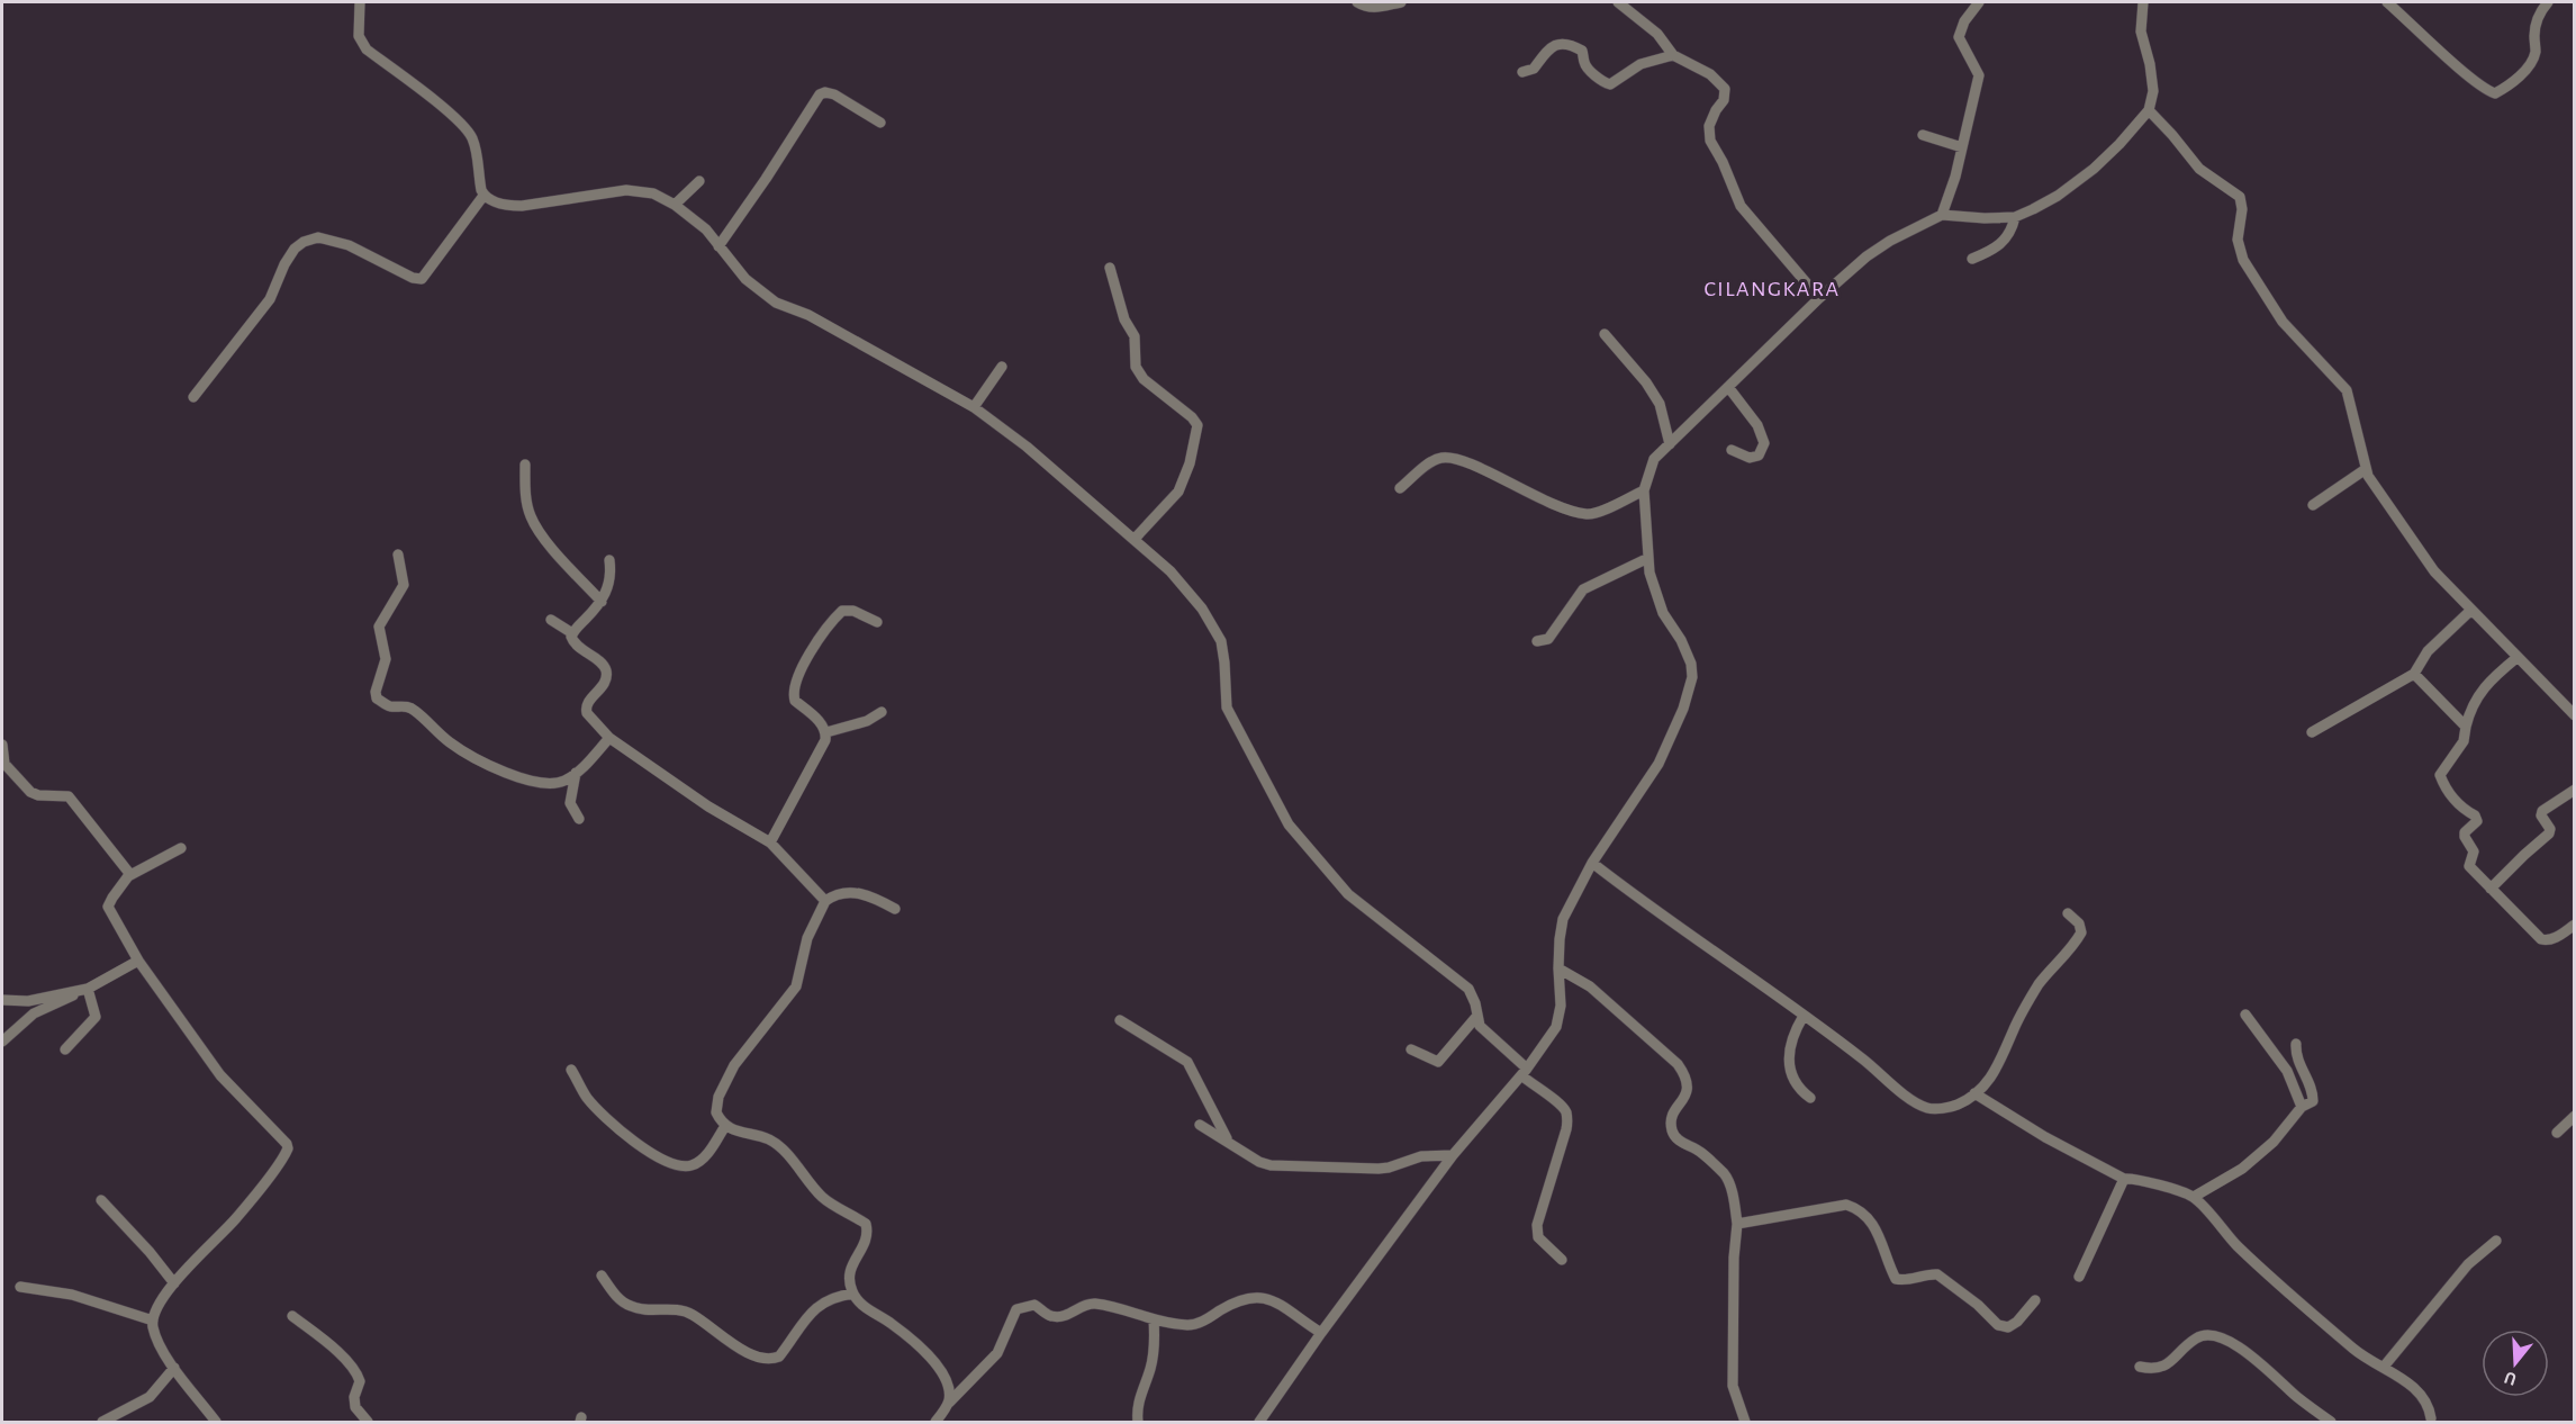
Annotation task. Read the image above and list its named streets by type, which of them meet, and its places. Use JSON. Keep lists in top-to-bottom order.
{
  "districts": ["CILANGKARA"],
  "north": "bottom"
}
